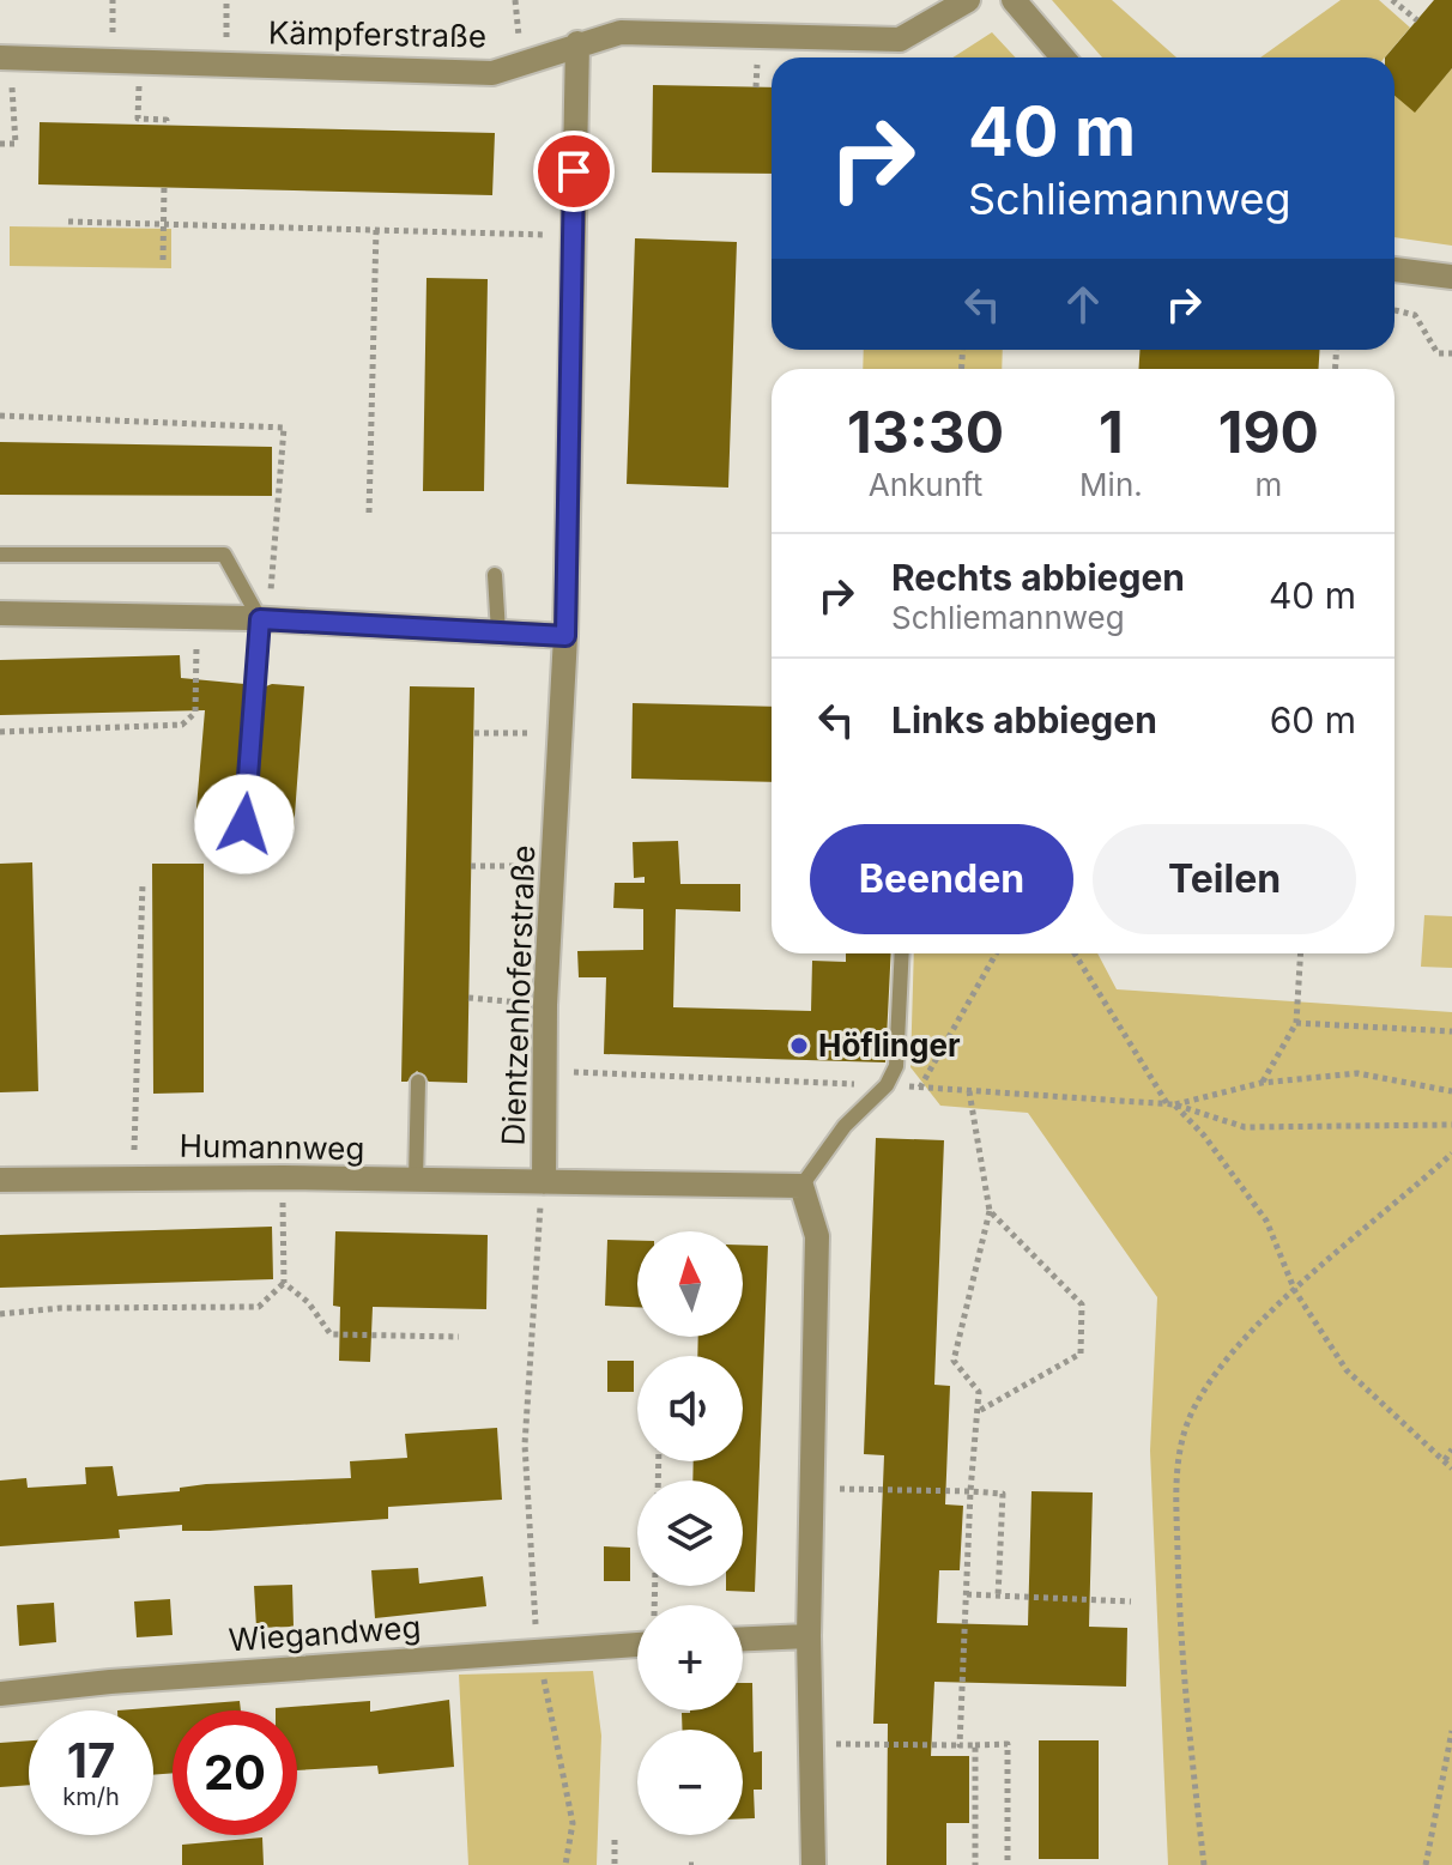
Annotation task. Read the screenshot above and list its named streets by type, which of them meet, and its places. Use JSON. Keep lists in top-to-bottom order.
{
  "streets": {
    "street": [
      "Kämpferstraße",
      "Dientzenhoferstraße",
      "Humannweg",
      "Wiegandweg"
    ]
  },
  "crossings": [
    ["Kämpferstraße", "Dientzenhoferstraße"],
    ["Dientzenhoferstraße", "Humannweg"]
  ],
  "places": ["Höflinger"],
  "north": "top",
  "page": {
    "turn": ["40 m", "Schliemannweg"],
    "eta": [
      "13:30",
      "Ankunft",
      "1",
      "Min.",
      "190",
      "m"
    ],
    "list": [
      {
        "name": "Rechts abbiegen",
        "note": "Schliemannweg",
        "value": "40 m"
      },
      {
        "name": "Links abbiegen",
        "value": "60 m"
      }
    ],
    "buttons": ["Beenden", "Teilen"],
    "map_buttons": ["+", "−"],
    "speed": "17 km/h",
    "limit": "20"
  }
}
